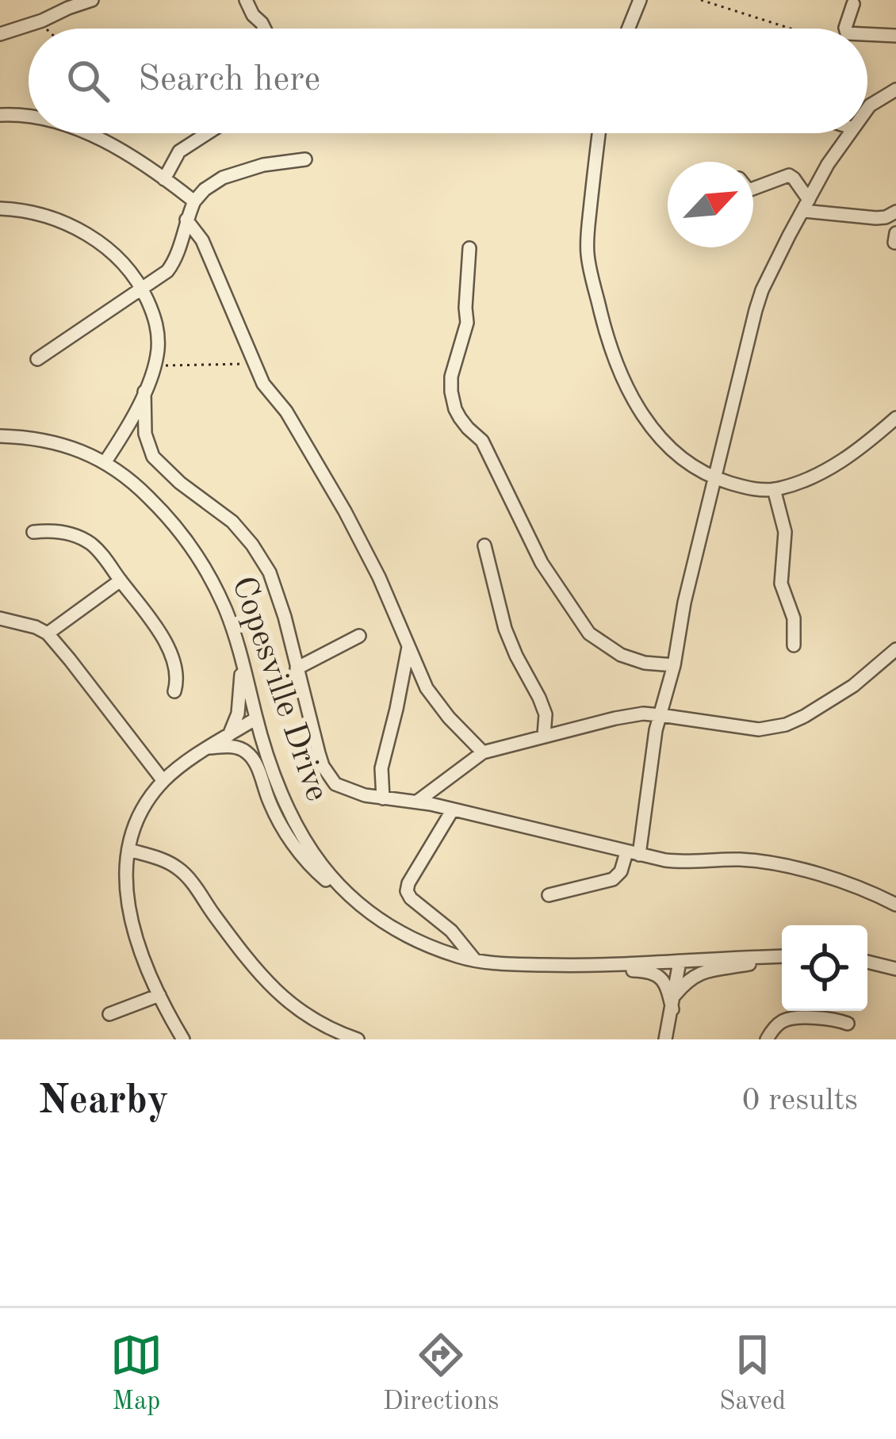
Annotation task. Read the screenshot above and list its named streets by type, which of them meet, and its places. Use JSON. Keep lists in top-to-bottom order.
{
  "streets": {
    "street": ["Copesville Drive"]
  },
  "north": "top right",
  "page": {
    "search": "Search here",
    "heading": ["Nearby", "0 results"],
    "nav": ["Map", "Directions", "Saved"]
  }
}
